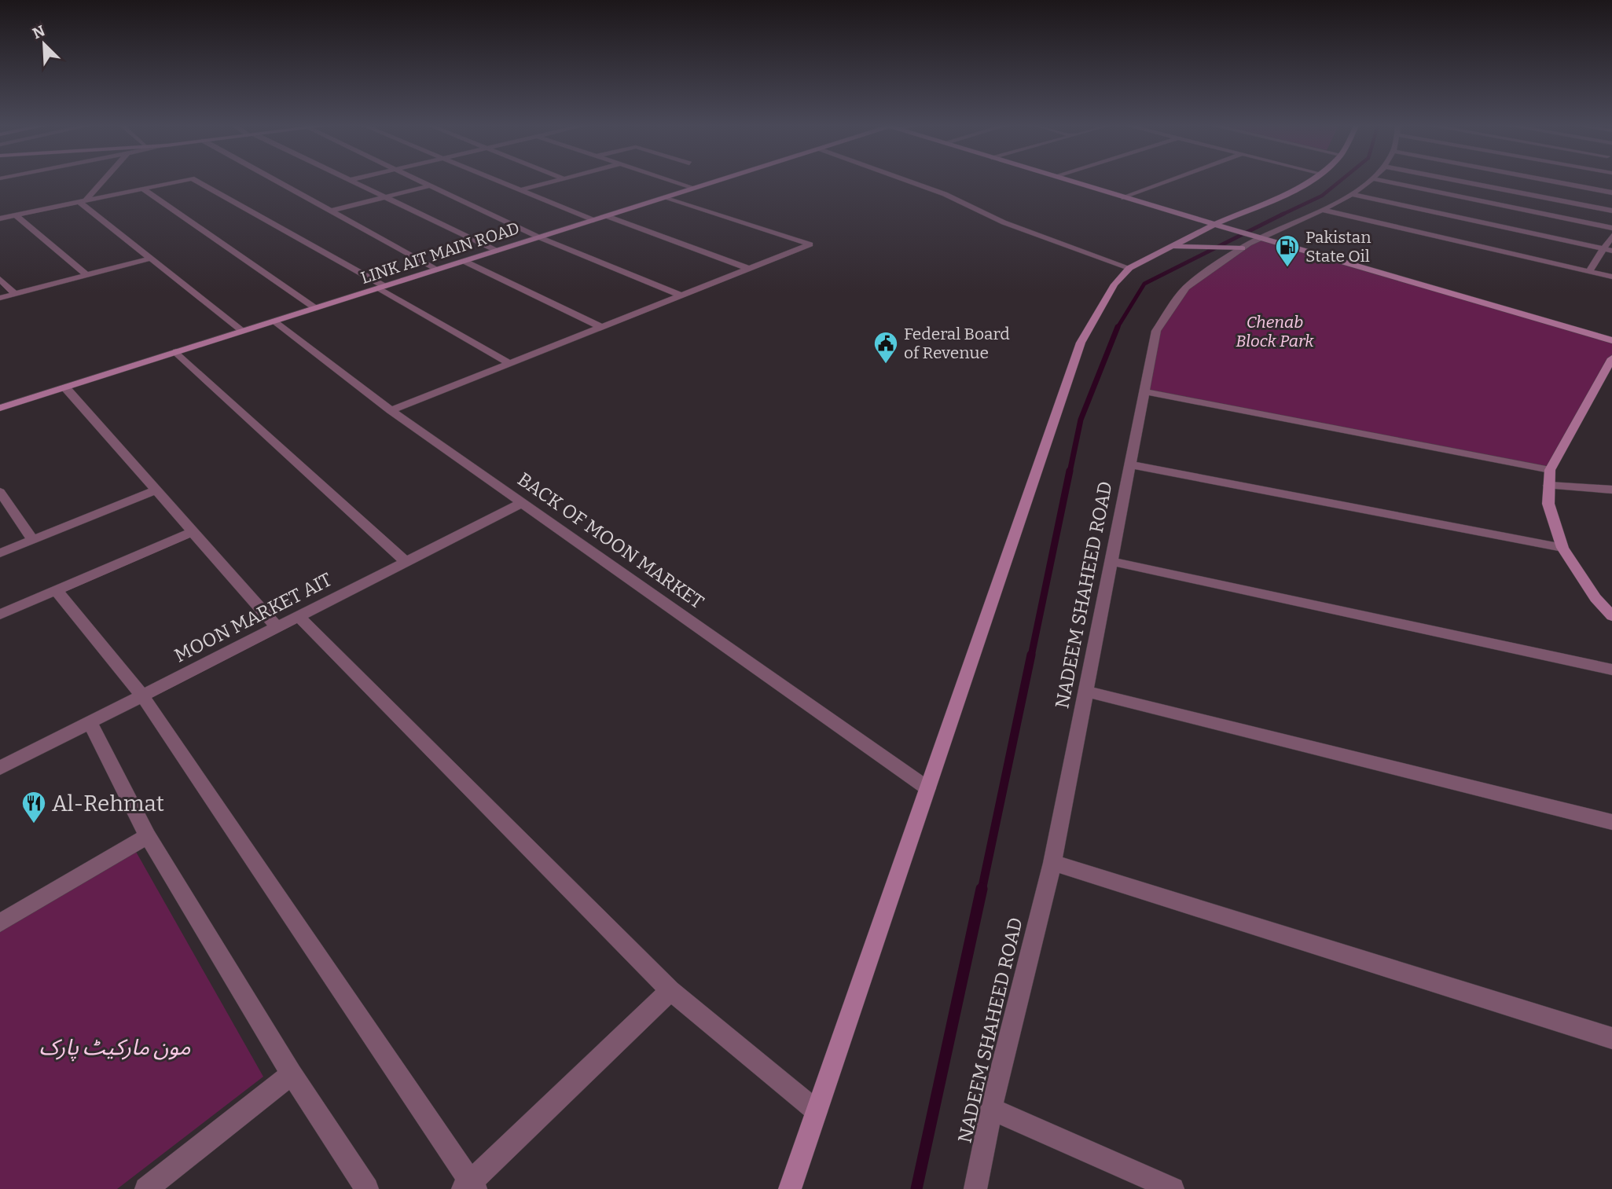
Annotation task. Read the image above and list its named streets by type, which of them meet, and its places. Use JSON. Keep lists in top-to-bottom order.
{
  "streets": {
    "street": [
      "LINK AIT MAIN ROAD",
      "BACK OF MOON MARKET",
      "NADEEM SHAHEED ROAD",
      "MOON MARKET AIT"
    ]
  },
  "crossings": [
    ["LINK AIT MAIN ROAD", "BACK OF MOON MARKET"],
    ["BACK OF MOON MARKET", "MOON MARKET AIT"]
  ],
  "parks": ["Chenab Block Park", "مون مارکیٹ پارک"],
  "places": {
    "fuel station": ["Pakistan State Oil"],
    "public building": ["Federal Board of Revenue"],
    "restaurant": ["Al-Rehmat"]
  },
  "north": "top left"
}
